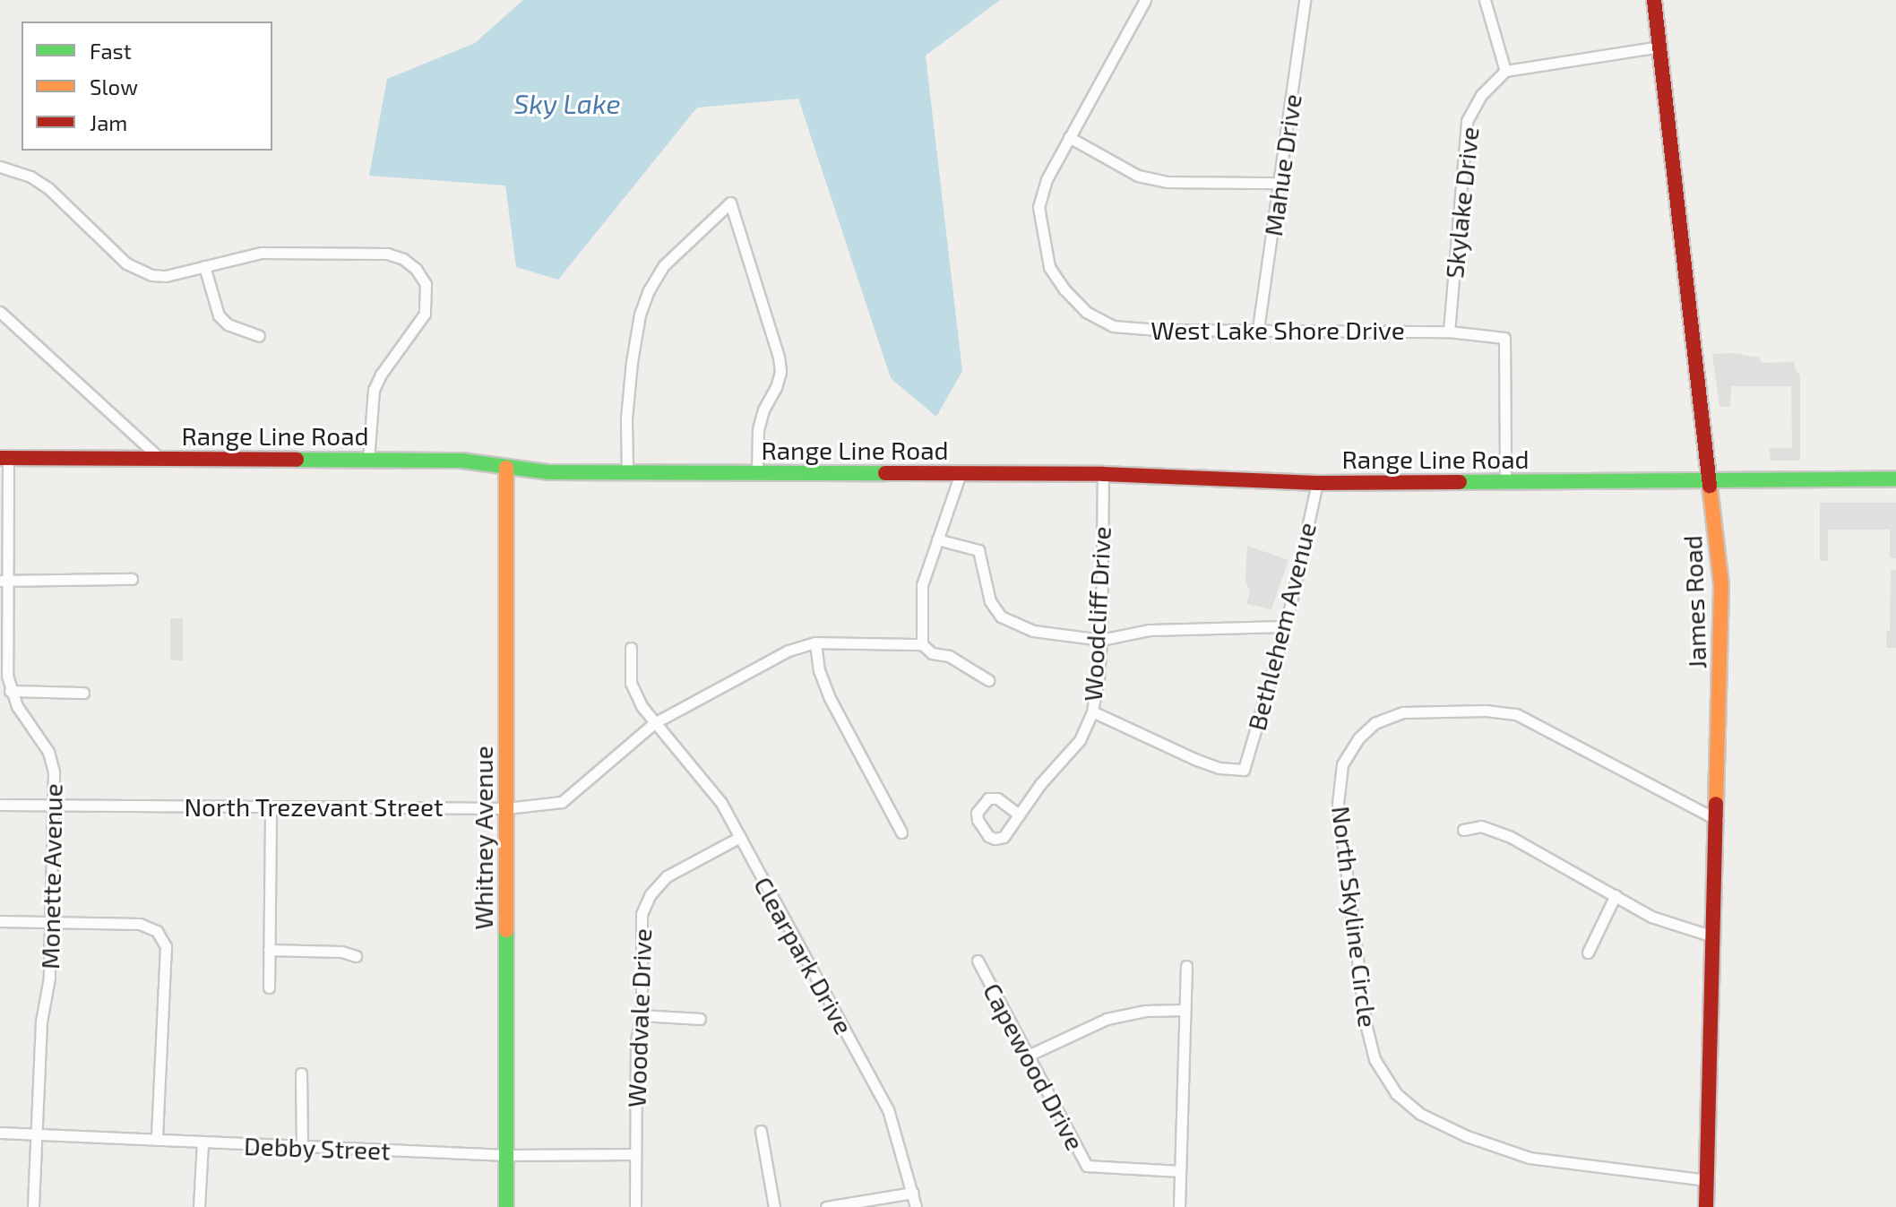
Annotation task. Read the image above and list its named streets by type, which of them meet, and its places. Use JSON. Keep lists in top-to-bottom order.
{
  "streets": {
    "main road": ["Range Line Road", "James Road", "Whitney Avenue"],
    "street": [
      "Mahue Drive",
      "Skylake Drive",
      "West Lake Shore Drive",
      "Woodcliff Drive",
      "Bethlehem Avenue",
      "North Trezevant Street",
      "Monette Avenue",
      "North Skyline Circle",
      "Clearpark Drive",
      "Woodvale Drive",
      "Capewood Drive",
      "Debby Street"
    ]
  },
  "crossings": [
    ["Mahue Drive", "West Lake Shore Drive"],
    ["Skylake Drive", "West Lake Shore Drive"],
    ["West Lake Shore Drive", "Range Line Road"],
    ["Range Line Road", "James Road"],
    ["Range Line Road", "Woodcliff Drive"],
    ["Range Line Road", "Bethlehem Avenue"],
    ["Range Line Road", "Whitney Avenue"],
    ["Range Line Road", "Monette Avenue"],
    ["James Road", "North Skyline Circle"],
    ["Woodcliff Drive", "Bethlehem Avenue"],
    ["North Trezevant Street", "Whitney Avenue"],
    ["North Trezevant Street", "Monette Avenue"],
    ["North Trezevant Street", "Clearpark Drive"],
    ["Whitney Avenue", "Debby Street"],
    ["Monette Avenue", "Debby Street"],
    ["Clearpark Drive", "Woodvale Drive"],
    ["Woodvale Drive", "Debby Street"]
  ],
  "water": ["Sky Lake"],
  "legend": ["Fast", "Slow", "Jam"]
}
